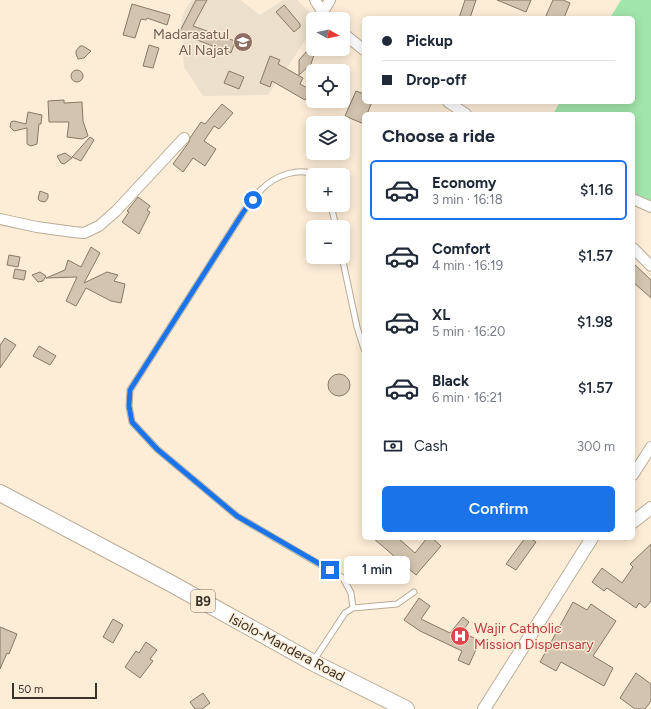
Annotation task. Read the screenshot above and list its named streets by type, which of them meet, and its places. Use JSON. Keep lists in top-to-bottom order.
{
  "streets": {
    "highway": ["B9", "Isiolo-Mandera Road"]
  },
  "places": {
    "school or university": ["Madarasatul Al Najat"],
    "hospital": ["Wajir Catholic Mission Dispensary"]
  },
  "scale_bar": "50 m",
  "north": "right",
  "page": {
    "map_buttons": ["+", "−"],
    "banner": ["Pickup", "Drop-off"],
    "heading": "Choose a ride",
    "list": [
      {
        "name": "Economy",
        "note": "3 min · 16:18",
        "value": "$1.16"
      },
      {
        "name": "Comfort",
        "note": "4 min · 16:19",
        "value": "$1.57"
      },
      {
        "name": "XL",
        "note": "5 min · 16:20",
        "value": "$1.98"
      },
      {
        "name": "Black",
        "note": "6 min · 16:21",
        "value": "$1.57"
      }
    ],
    "pay": ["Cash", "300 m"],
    "buttons": "Confirm",
    "bubble": "1 min",
    "scale": "50 m"
  }
}
